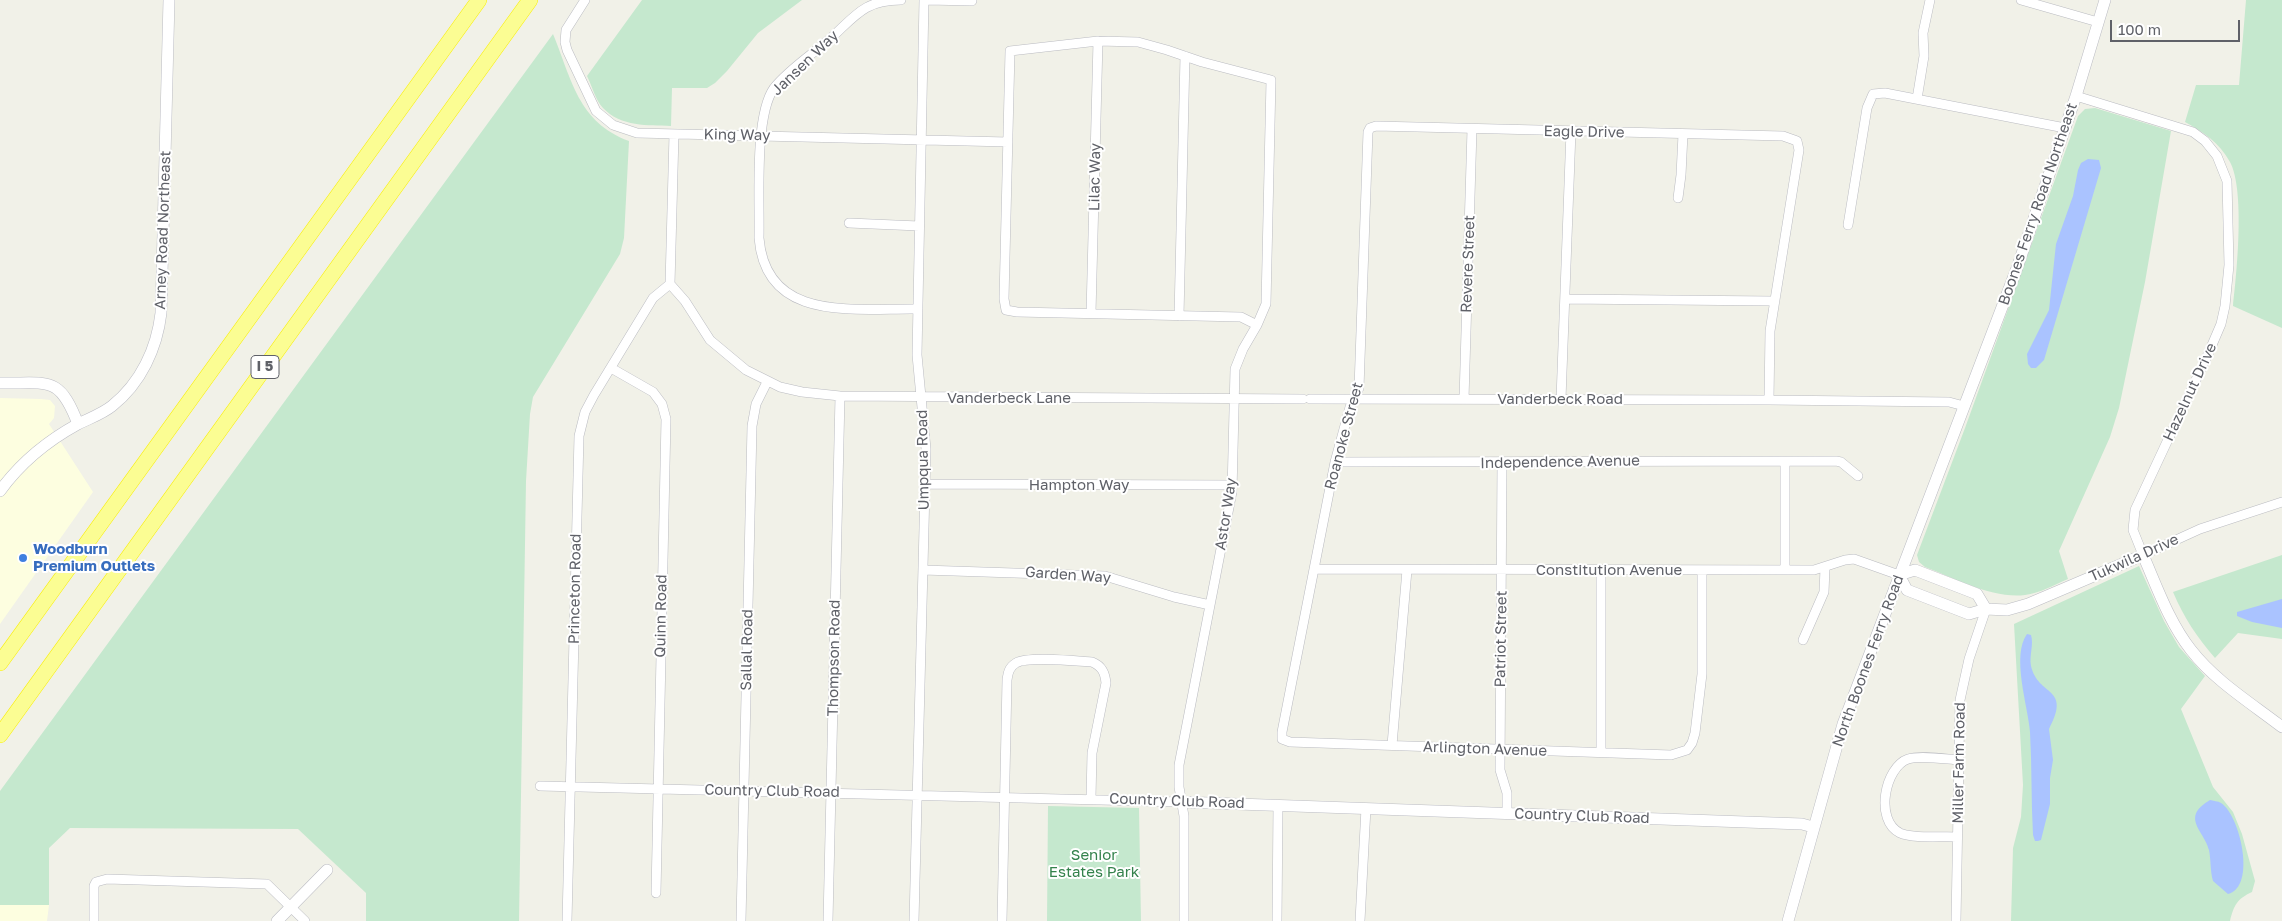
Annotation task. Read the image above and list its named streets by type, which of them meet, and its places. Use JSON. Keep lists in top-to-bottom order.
{
  "streets": {
    "highway": ["I 5"],
    "main road": [
      "Boones Ferry Road Northeast",
      "Arney Road Northeast",
      "Hazelnut Drive",
      "Tukwila Drive",
      "North Boones Ferry Road",
      "Country Club Road"
    ],
    "street": [
      "Jansen Way",
      "Eagle Drive",
      "King Way",
      "Lilac Way",
      "Revere Street",
      "Vanderbeck Lane",
      "Vanderbeck Road",
      "Roanoke Street",
      "Umpqua Road",
      "Independence Avenue",
      "Hampton Way",
      "Astor Way",
      "Constitution Avenue",
      "Garden Way",
      "Princeton Road",
      "Quinn Road",
      "Patriot Street",
      "Sallal Road",
      "Thompson Road",
      "Arlington Avenue",
      "Miller Farm Road"
    ]
  },
  "crossings": [
    ["Jansen Way", "King Way"],
    ["Jansen Way", "Umpqua Road"],
    ["Eagle Drive", "Revere Street"],
    ["Eagle Drive", "Roanoke Street"],
    ["King Way", "Umpqua Road"],
    ["Boones Ferry Road Northeast", "Hazelnut Drive"],
    ["Boones Ferry Road Northeast", "Vanderbeck Road"],
    ["Boones Ferry Road Northeast", "North Boones Ferry Road"],
    ["Revere Street", "Vanderbeck Road"],
    ["Hazelnut Drive", "Tukwila Drive"],
    ["Vanderbeck Lane", "Vanderbeck Road"],
    ["Vanderbeck Lane", "Umpqua Road"],
    ["Vanderbeck Lane", "Astor Way"],
    ["Vanderbeck Lane", "Princeton Road"],
    ["Vanderbeck Lane", "Sallal Road"],
    ["Vanderbeck Lane", "Thompson Road"],
    ["Vanderbeck Road", "Roanoke Street"],
    ["Vanderbeck Road", "North Boones Ferry Road"],
    ["Roanoke Street", "Independence Avenue"],
    ["Roanoke Street", "Constitution Avenue"],
    ["Roanoke Street", "Arlington Avenue"],
    ["Umpqua Road", "Hampton Way"],
    ["Umpqua Road", "Garden Way"],
    ["Umpqua Road", "Country Club Road"],
    ["Independence Avenue", "Patriot Street"],
    ["Hampton Way", "Astor Way"],
    ["Astor Way", "Garden Way"],
    ["Astor Way", "Country Club Road"],
    ["Tukwila Drive", "Constitution Avenue"],
    ["Tukwila Drive", "North Boones Ferry Road"],
    ["Tukwila Drive", "Miller Farm Road"],
    ["Constitution Avenue", "Patriot Street"],
    ["Constitution Avenue", "North Boones Ferry Road"],
    ["Constitution Avenue", "Arlington Avenue"],
    ["Princeton Road", "Quinn Road"],
    ["Princeton Road", "Country Club Road"],
    ["Quinn Road", "Country Club Road"],
    ["Patriot Street", "Arlington Avenue"],
    ["Patriot Street", "Country Club Road"],
    ["Sallal Road", "Country Club Road"],
    ["Thompson Road", "Country Club Road"],
    ["North Boones Ferry Road", "Country Club Road"]
  ],
  "parks": ["Senior Estates Park"],
  "places": ["Woodburn Premium Outlets"],
  "scale_bar": "100 m"
}
